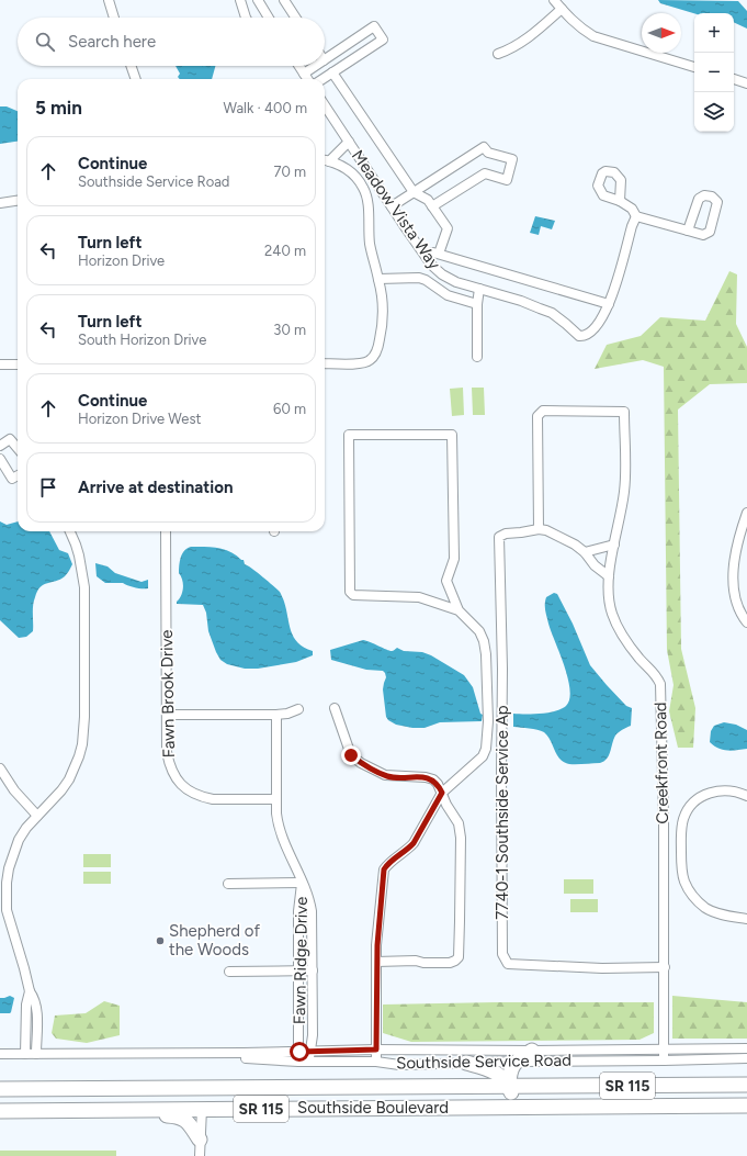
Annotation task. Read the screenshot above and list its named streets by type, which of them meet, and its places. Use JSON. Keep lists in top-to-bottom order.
{
  "streets": {
    "highway": ["SR 115", "Southside Boulevard"],
    "street": [
      "Meadow Vista Way",
      "Fawn Brook Drive",
      "Creekfront Road",
      "7740-1 Southside Service Ap",
      "Fawn Ridge Drive",
      "Southside Service Road"
    ]
  },
  "crossings": [
    ["Creekfront Road", "7740-1 Southside Service Ap"],
    ["Fawn Ridge Drive", "Southside Service Road"]
  ],
  "places": ["Shepherd of the Woods"],
  "north": "right",
  "page": {
    "map_buttons": ["+", "−"],
    "search": "Search here",
    "heading": ["5 min", "Walk · 400 m"],
    "list": [
      ["Continue", "Southside Service Road", "70 m"],
      ["Turn left", "Horizon Drive", "240 m"],
      ["Turn left", "South Horizon Drive", "30 m"],
      ["Continue", "Horizon Drive West", "60 m"],
      "Arrive at destination"
    ]
  }
}
